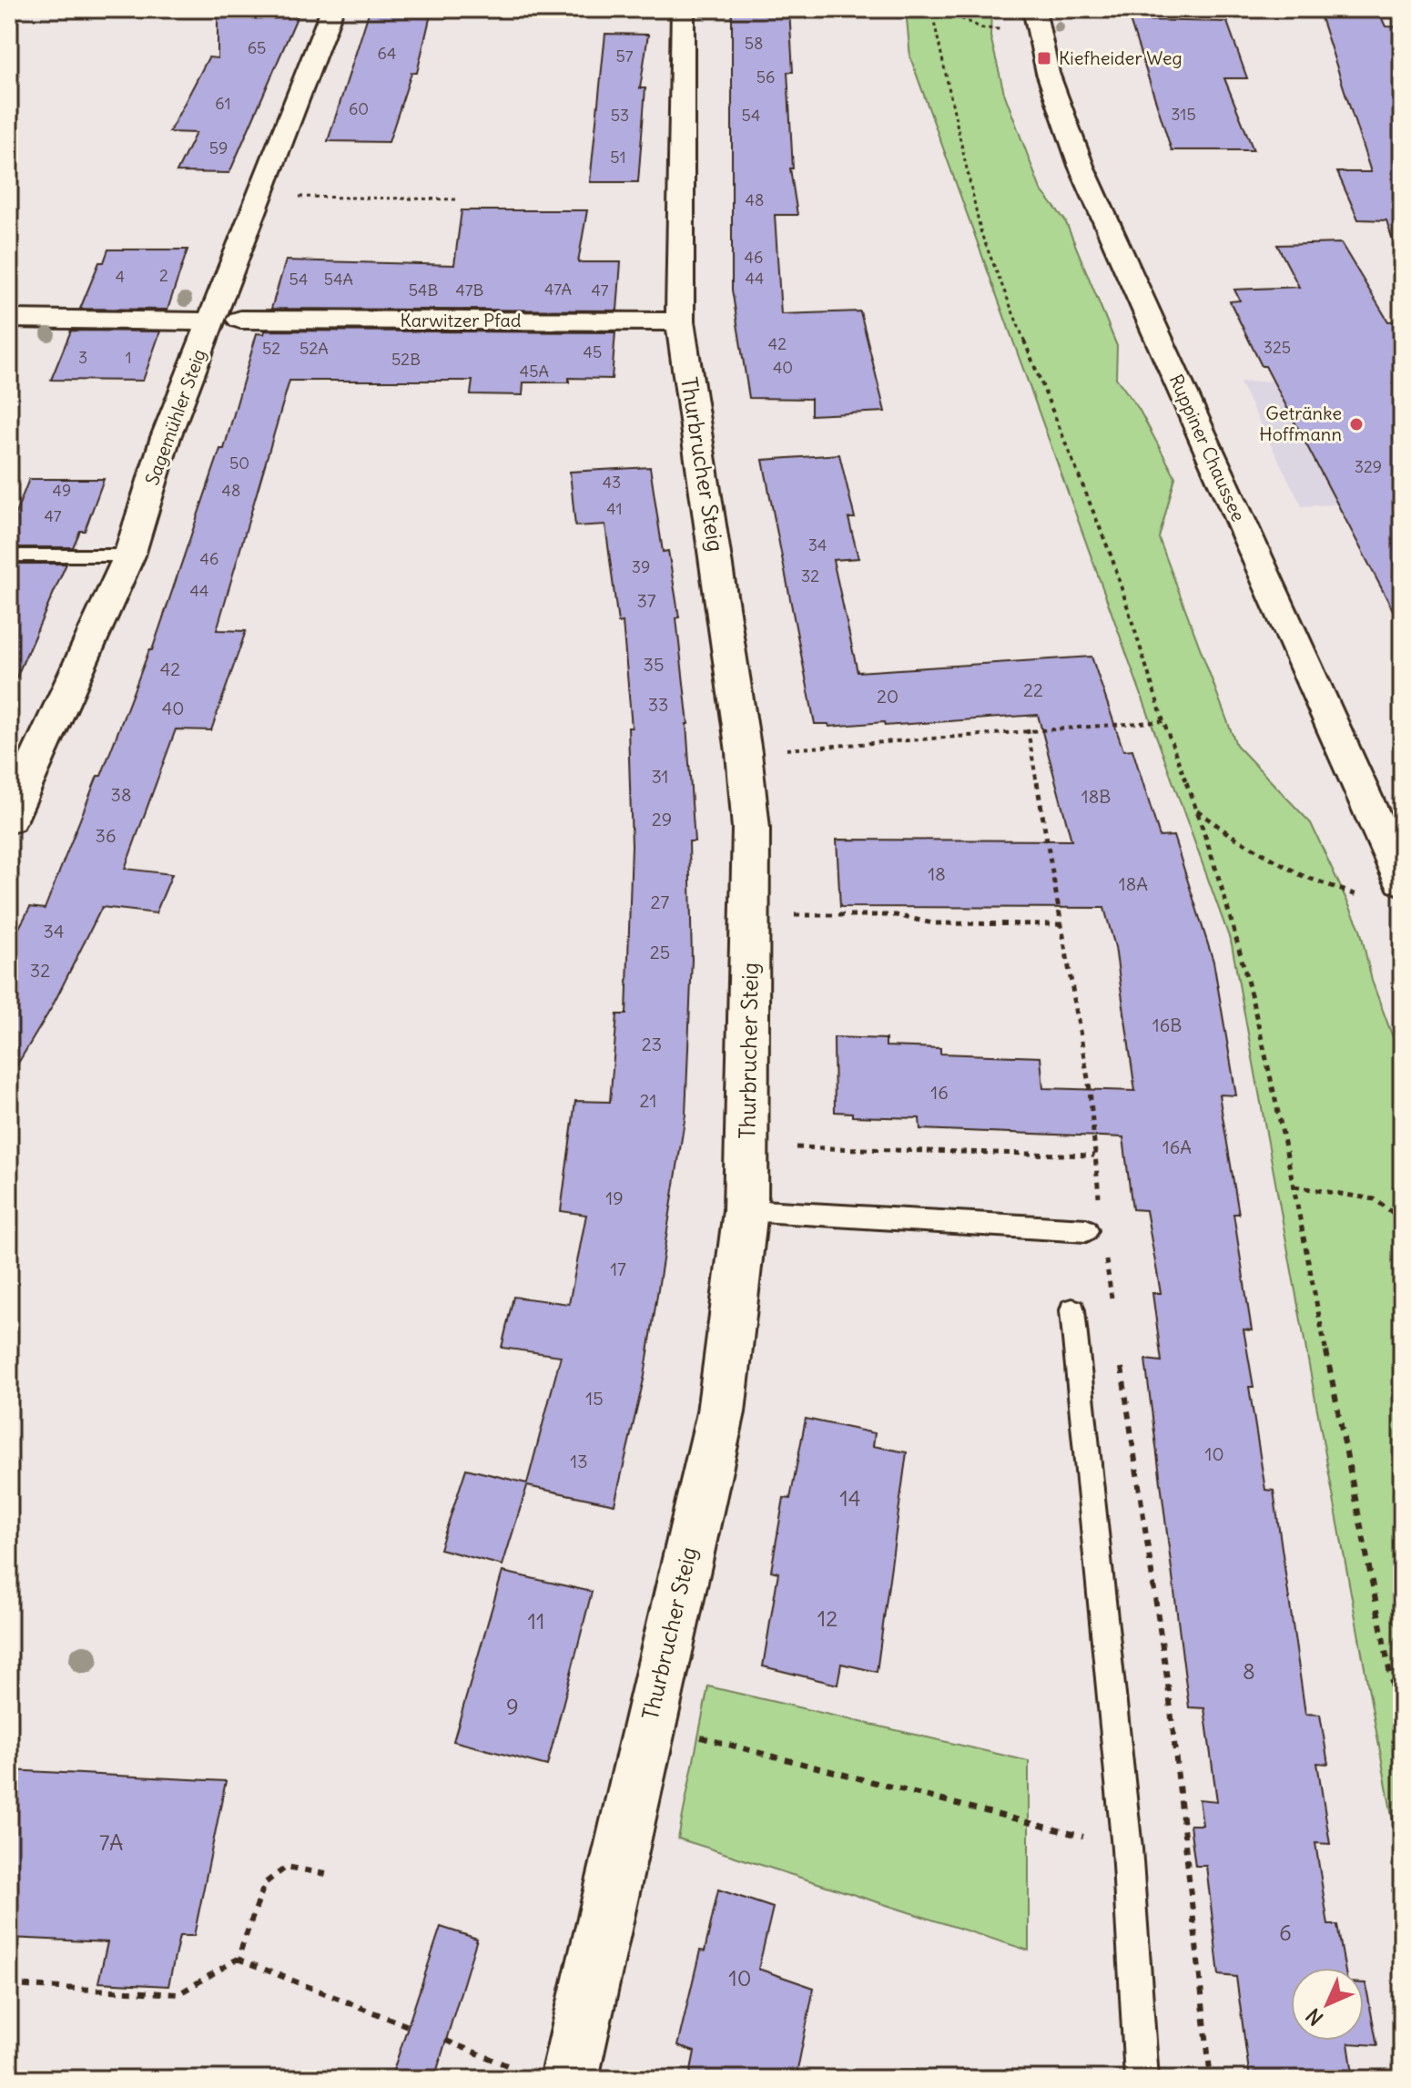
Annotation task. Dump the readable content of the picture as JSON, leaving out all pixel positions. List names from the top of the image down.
{
  "streets": {
    "street": [
      "Karwitzer Pfad",
      "Sagemühler Steig",
      "Ruppiner Chaussee",
      "Thurbrucher Steig"
    ]
  },
  "crossings": [
    ["Karwitzer Pfad", "Thurbrucher Steig"]
  ],
  "places": {
    "transit": ["Kiefheider Weg"],
    "other": ["Getränke Hoffmann"]
  },
  "house_numbers": [
    "58",
    "65",
    "64",
    "57",
    "56",
    "61",
    "60",
    "315",
    "53",
    "54",
    "59",
    "51",
    "48",
    "46",
    "2",
    "4",
    "44",
    "54",
    "54A",
    "47A",
    "54B",
    "47B",
    "47",
    "42",
    "325",
    "52",
    "52A",
    "45",
    "3",
    "1",
    "52B",
    "40",
    "45A",
    "50",
    "329",
    "43",
    "49",
    "48",
    "41",
    "47",
    "34",
    "46",
    "39",
    "32",
    "44",
    "37",
    "35",
    "42",
    "22",
    "20",
    "33",
    "40",
    "31",
    "38",
    "18B",
    "29",
    "36",
    "18",
    "18A",
    "27",
    "34",
    "25",
    "32",
    "16B",
    "23",
    "16",
    "21",
    "16A",
    "19",
    "17",
    "15",
    "10",
    "13",
    "14",
    "12",
    "11",
    "8",
    "9",
    "7A",
    "6",
    "10"
  ],
  "north": "bottom left"
}
